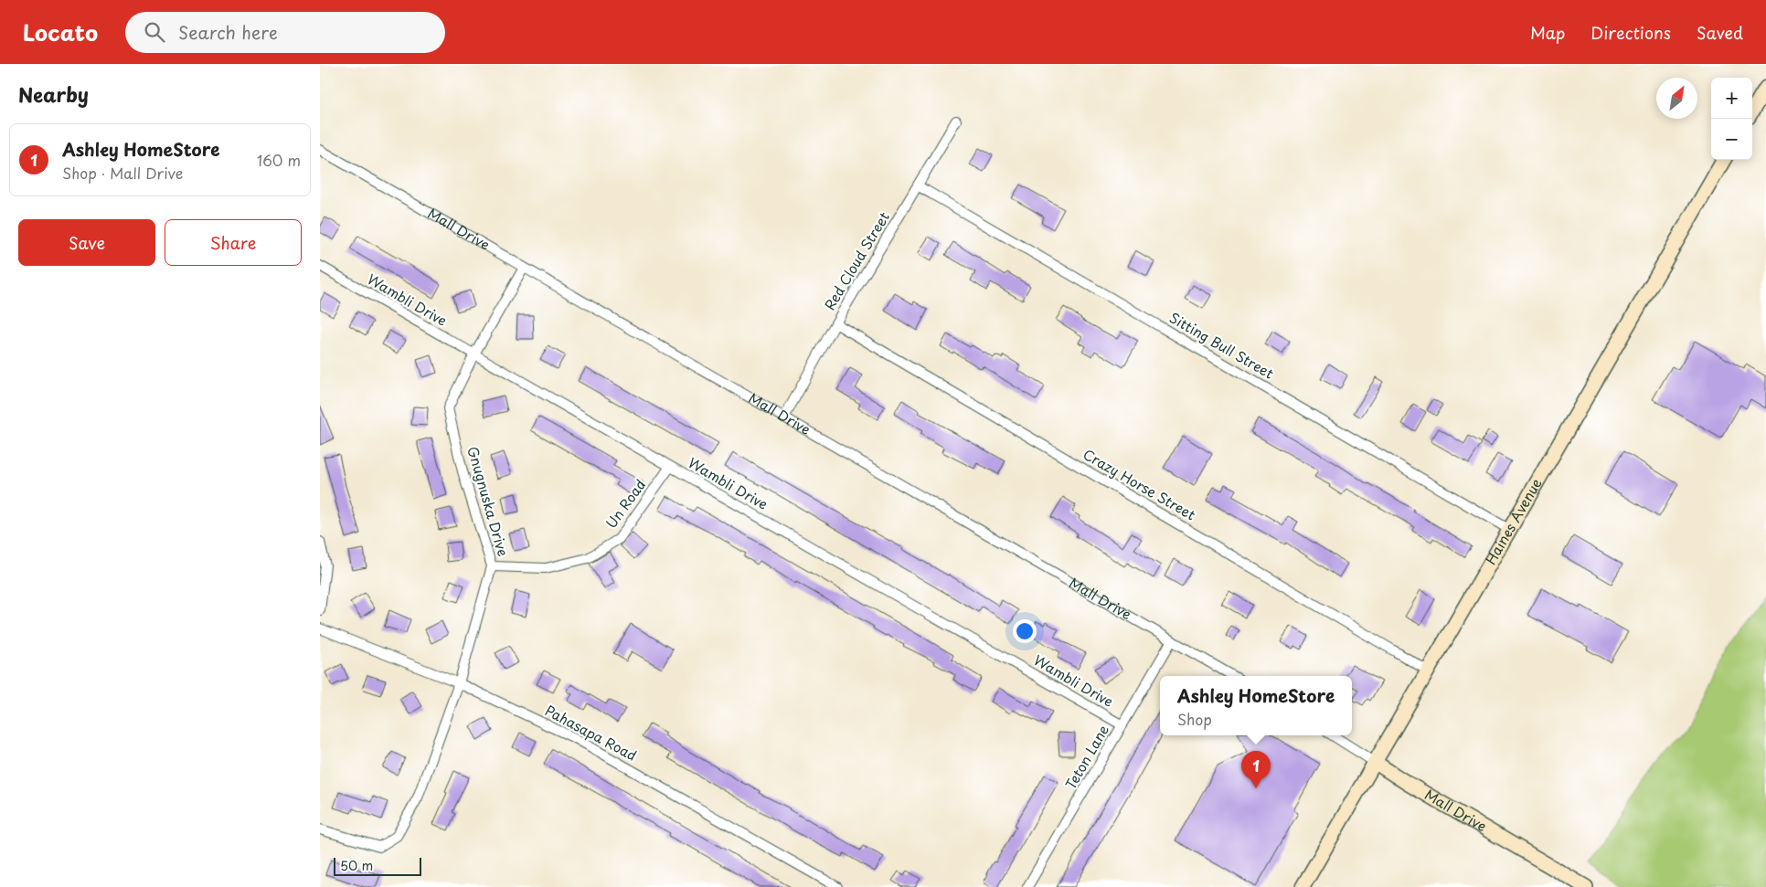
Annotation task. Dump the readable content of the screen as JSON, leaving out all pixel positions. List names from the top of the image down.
{
  "streets": {
    "main road": ["Mall Drive", "Haines Avenue"],
    "street": [
      "Red Cloud Street",
      "Wambli Drive",
      "Sitting Bull Street",
      "Crazy Horse Street",
      "Gnugnuska Drive",
      "Un Road",
      "Pahasapa Road",
      "Teton Lane"
    ]
  },
  "crossings": [
    ["Mall Drive", "Red Cloud Street"],
    ["Mall Drive", "Gnugnuska Drive"],
    ["Mall Drive", "Haines Avenue"],
    ["Mall Drive", "Teton Lane"],
    ["Red Cloud Street", "Sitting Bull Street"],
    ["Red Cloud Street", "Crazy Horse Street"],
    ["Wambli Drive", "Gnugnuska Drive"],
    ["Wambli Drive", "Un Road"],
    ["Wambli Drive", "Teton Lane"],
    ["Sitting Bull Street", "Haines Avenue"],
    ["Crazy Horse Street", "Haines Avenue"],
    ["Gnugnuska Drive", "Un Road"],
    ["Gnugnuska Drive", "Pahasapa Road"]
  ],
  "scale_bar": "50 m",
  "north": "top right",
  "page": {
    "header": "Locato",
    "search": "Search here",
    "nav": ["Map", "Directions", "Saved"],
    "heading": "Nearby",
    "map_buttons": ["+", "−"],
    "list": [
      {
        "mark": "1",
        "name": "Ashley HomeStore",
        "note": "Shop · Mall Drive",
        "value": "160 m"
      }
    ],
    "buttons": ["Save", "Share"],
    "popup": ["Ashley HomeStore", "Shop"],
    "pins": "1",
    "scale": "50 m"
  }
}
